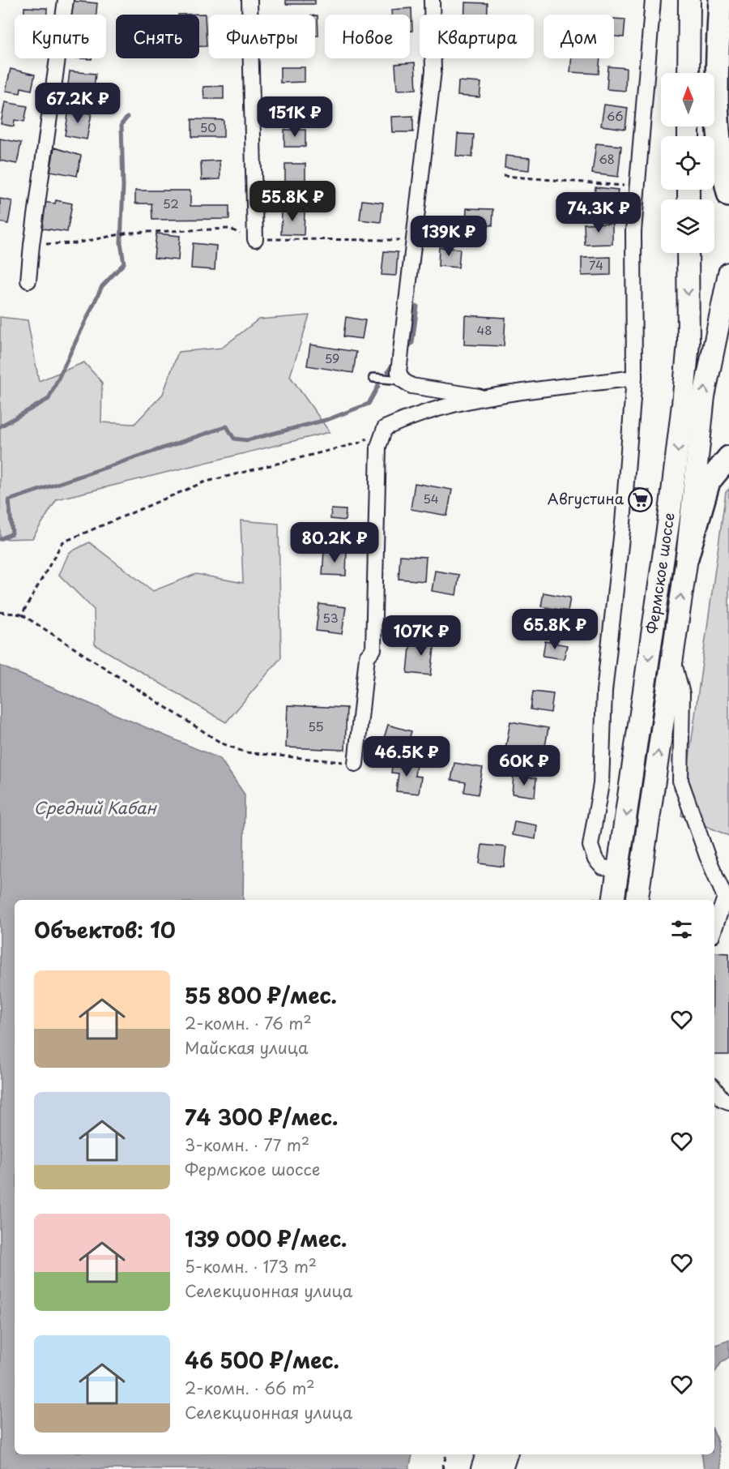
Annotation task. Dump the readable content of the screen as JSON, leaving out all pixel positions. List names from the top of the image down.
{
  "streets": {
    "main road": ["Фермское шоссе"]
  },
  "water": ["Средний Кабан"],
  "places": {
    "supermarket": ["Августина"]
  },
  "house_numbers": [
    "66",
    "50",
    "68",
    "52",
    "74",
    "48",
    "59",
    "54",
    "53",
    "55"
  ],
  "north": "top",
  "page": {
    "chip": [
      "Купить",
      "Снять",
      "Фильтры",
      "Новое",
      "Квартира",
      "Дом"
    ],
    "price": [
      "67.2K ₽",
      "151K ₽",
      "55.8K ₽",
      "74.3K ₽",
      "139K ₽",
      "80.2K ₽",
      "65.8K ₽",
      "107K ₽",
      "46.5K ₽",
      "60K ₽"
    ],
    "heading": "Объектов: 10",
    "list": [
      {
        "name": "55 800 ₽/мес.",
        "note": "2-комн. · 76 m² · Майская улица"
      },
      {
        "name": "74 300 ₽/мес.",
        "note": "3-комн. · 77 m² · Фермское шоссе"
      },
      {
        "name": "139 000 ₽/мес.",
        "note": "5-комн. · 173 m² · Селекционная улица"
      },
      {
        "name": "46 500 ₽/мес.",
        "note": "2-комн. · 66 m² · Селекционная улица"
      }
    ]
  }
}
